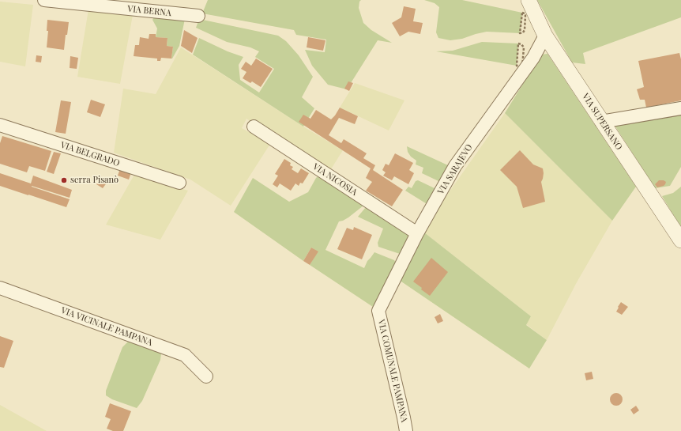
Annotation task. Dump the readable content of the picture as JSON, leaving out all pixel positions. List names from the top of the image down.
{
  "streets": {
    "street": [
      "VIA BERNA",
      "VIA SUPERSANO",
      "VIA BELGRADO",
      "VIA SARAJEVO",
      "VIA NICOSIA",
      "VIA VICINALE PAMPANA",
      "VIA COMUNALE PAMPANA"
    ]
  },
  "crossings": [
    ["VIA SUPERSANO", "VIA SARAJEVO"],
    ["VIA SARAJEVO", "VIA NICOSIA"],
    ["VIA SARAJEVO", "VIA COMUNALE PAMPANA"]
  ],
  "places": ["serra Pisanò"]
}
